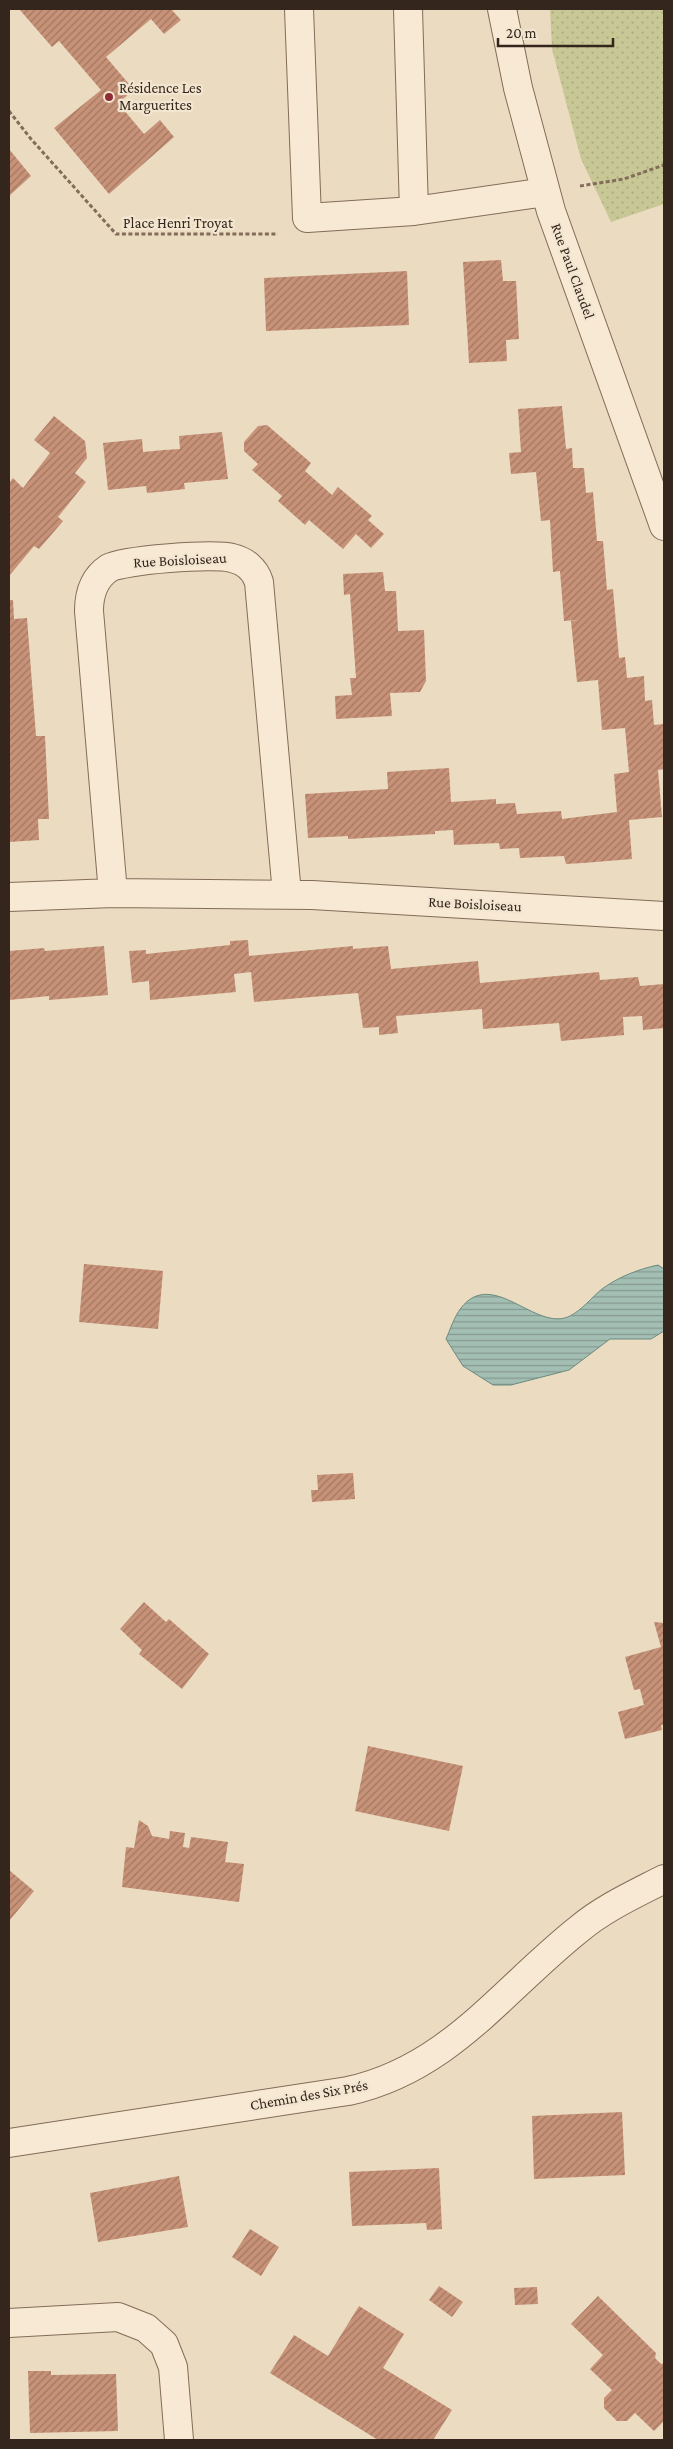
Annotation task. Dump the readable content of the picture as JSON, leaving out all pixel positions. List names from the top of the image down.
{
  "streets": {
    "street": ["Rue Paul Claudel", "Rue Boisloiseau", "Chemin des Six Prés"],
    "path": ["Place Henri Troyat"]
  },
  "places": ["Résidence Les Marguerites"],
  "scale_bar": "20 m"
}
